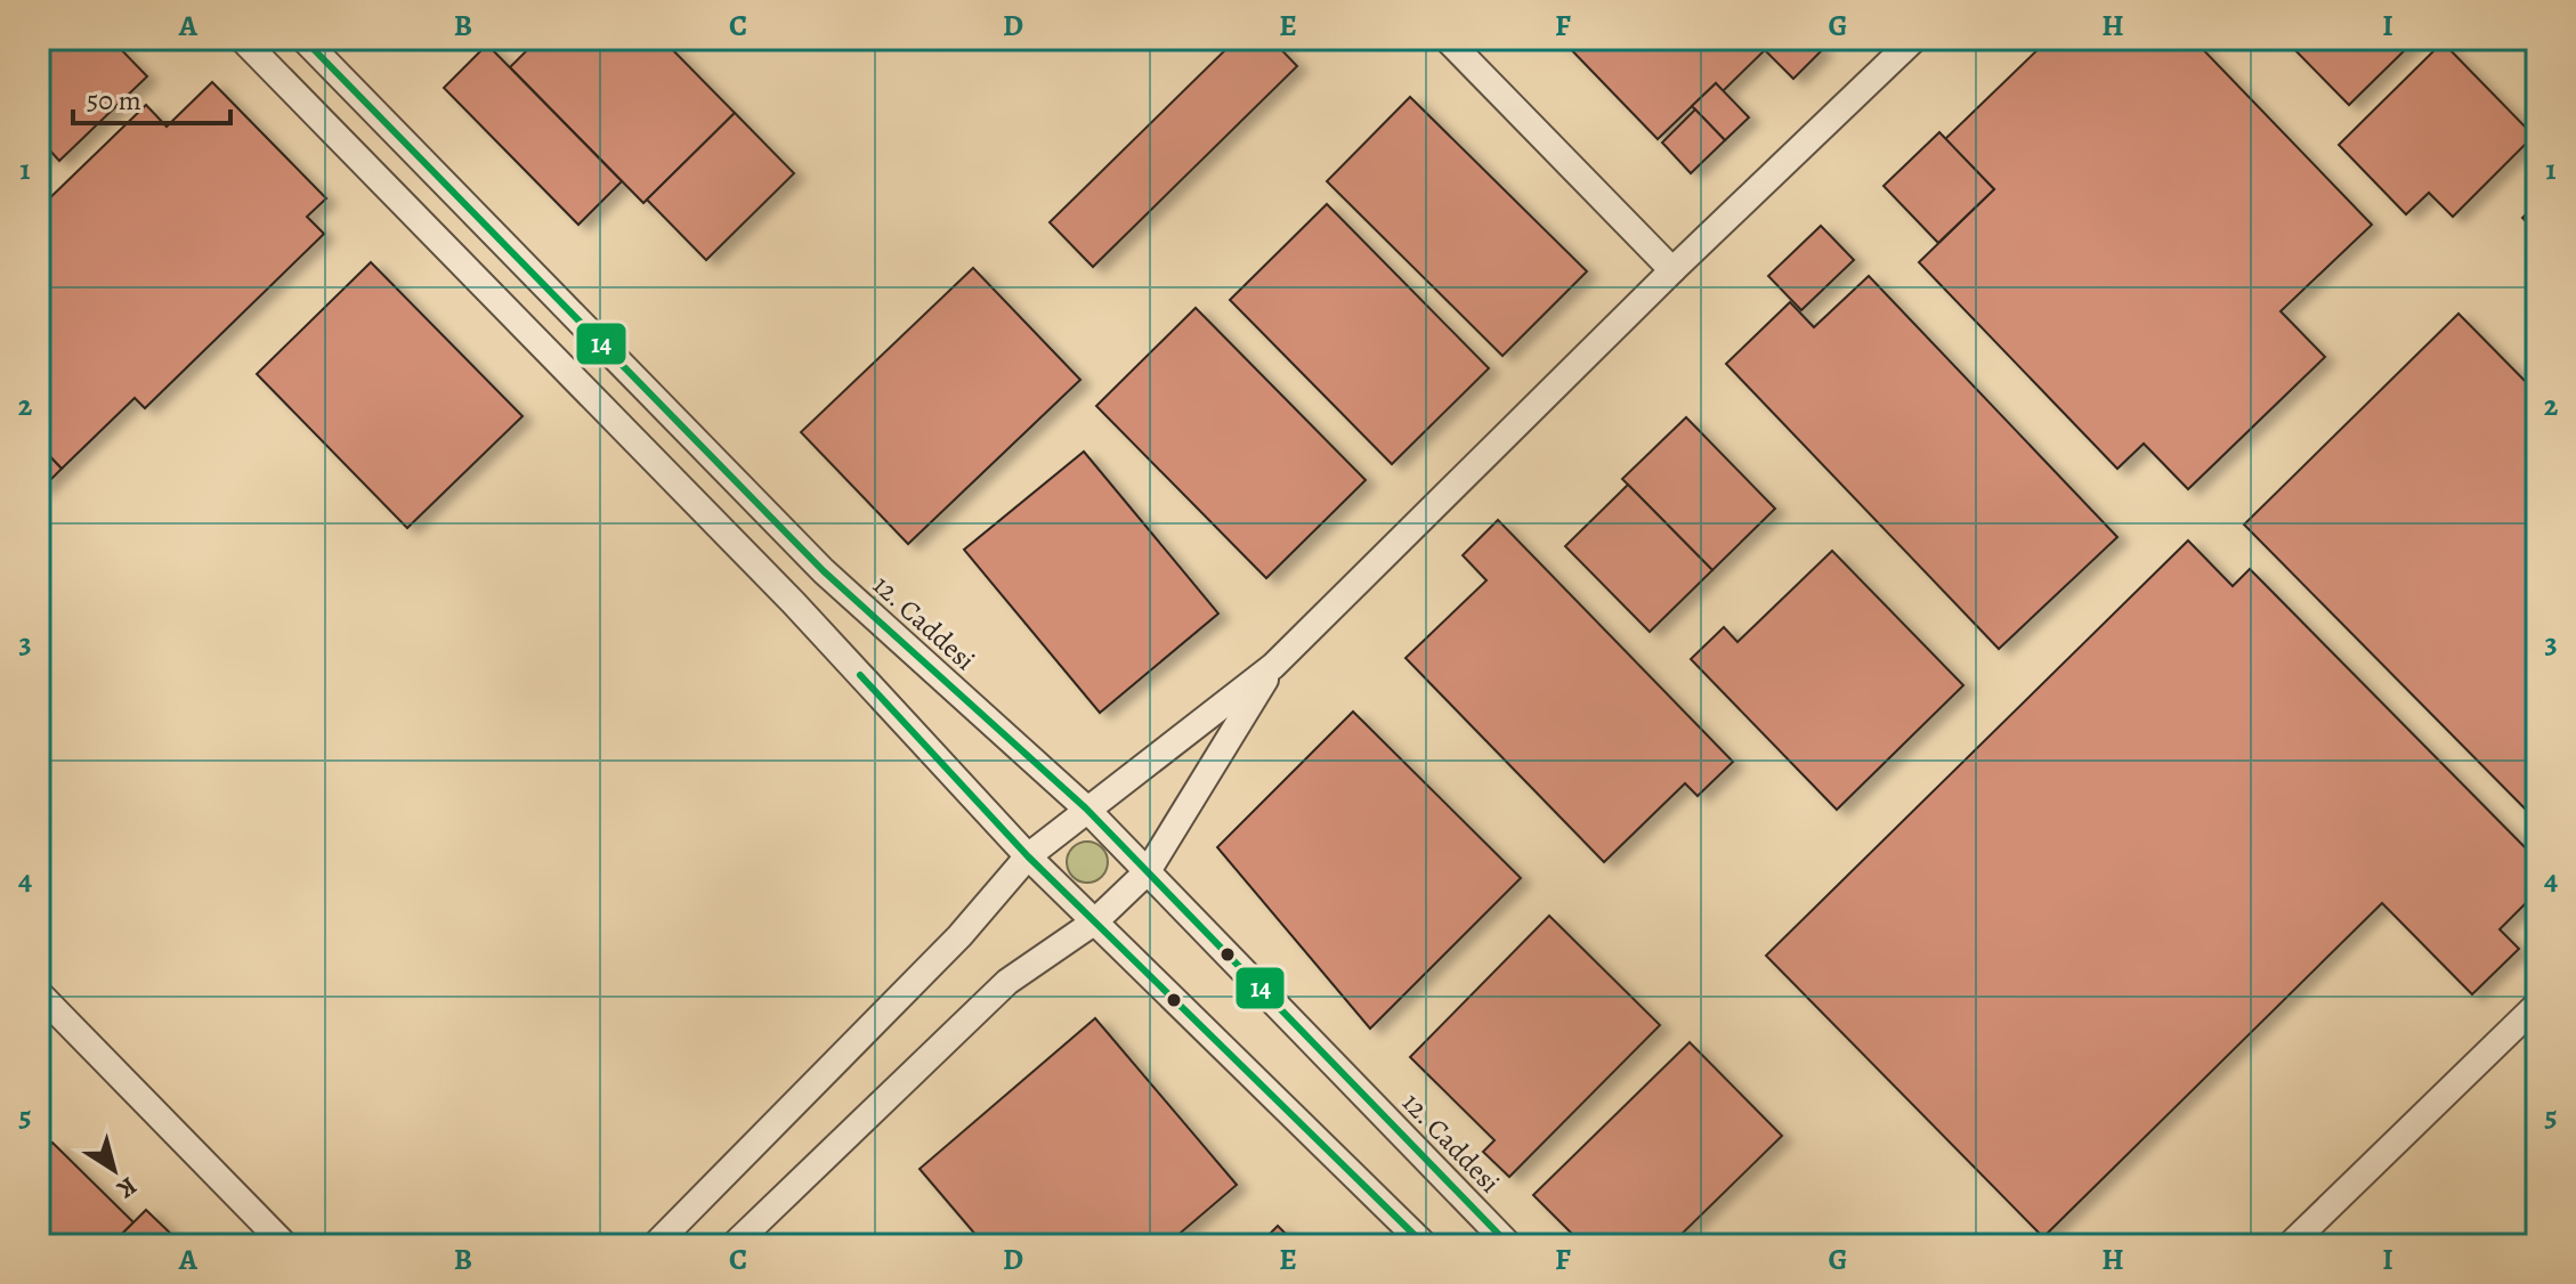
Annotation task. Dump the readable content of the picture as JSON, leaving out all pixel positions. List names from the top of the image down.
{
  "streets": {
    "street": ["12. Caddesi"]
  },
  "lines": ["transit line 14"],
  "scale_bar": "50 m",
  "north": "bottom right",
  "grid": {
    "columns": [
      "A",
      "B",
      "C",
      "D",
      "E",
      "F",
      "G",
      "H",
      "I"
    ],
    "rows": [
      "1",
      "2",
      "3",
      "4",
      "5"
    ]
  }
}
